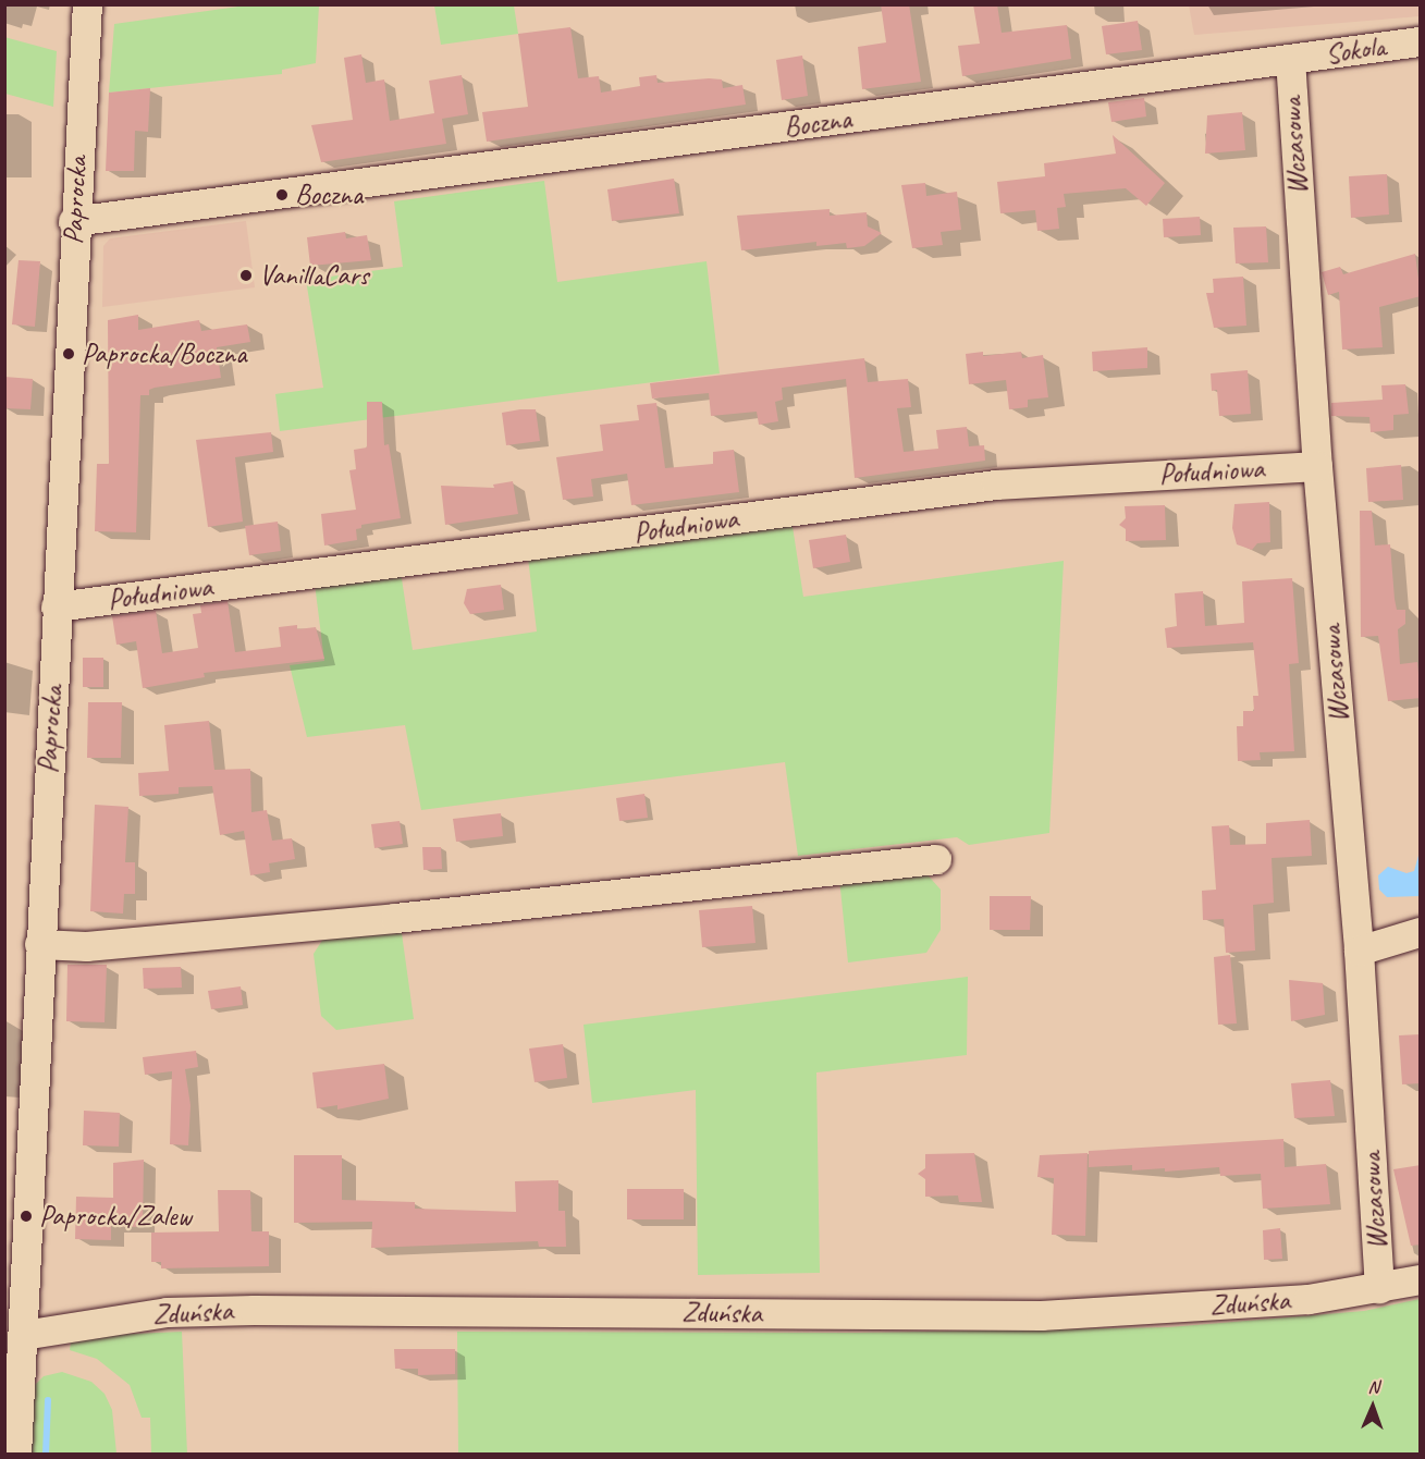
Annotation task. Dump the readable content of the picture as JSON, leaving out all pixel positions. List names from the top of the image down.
{
  "streets": {
    "street": [
      "Sokola",
      "Boczna",
      "Wczasowa",
      "Paprocka",
      "Południowa",
      "Zduńska"
    ]
  },
  "crossings": [
    ["Sokola", "Boczna"],
    ["Sokola", "Wczasowa"],
    ["Boczna", "Wczasowa"],
    ["Boczna", "Paprocka"],
    ["Wczasowa", "Południowa"],
    ["Wczasowa", "Zduńska"],
    ["Paprocka", "Południowa"],
    ["Paprocka", "Zduńska"]
  ],
  "places": [
    "Boczna",
    "VanillaCars",
    "Paprocka/Boczna",
    "Paprocka/Zalew"
  ],
  "north": "top"
}
